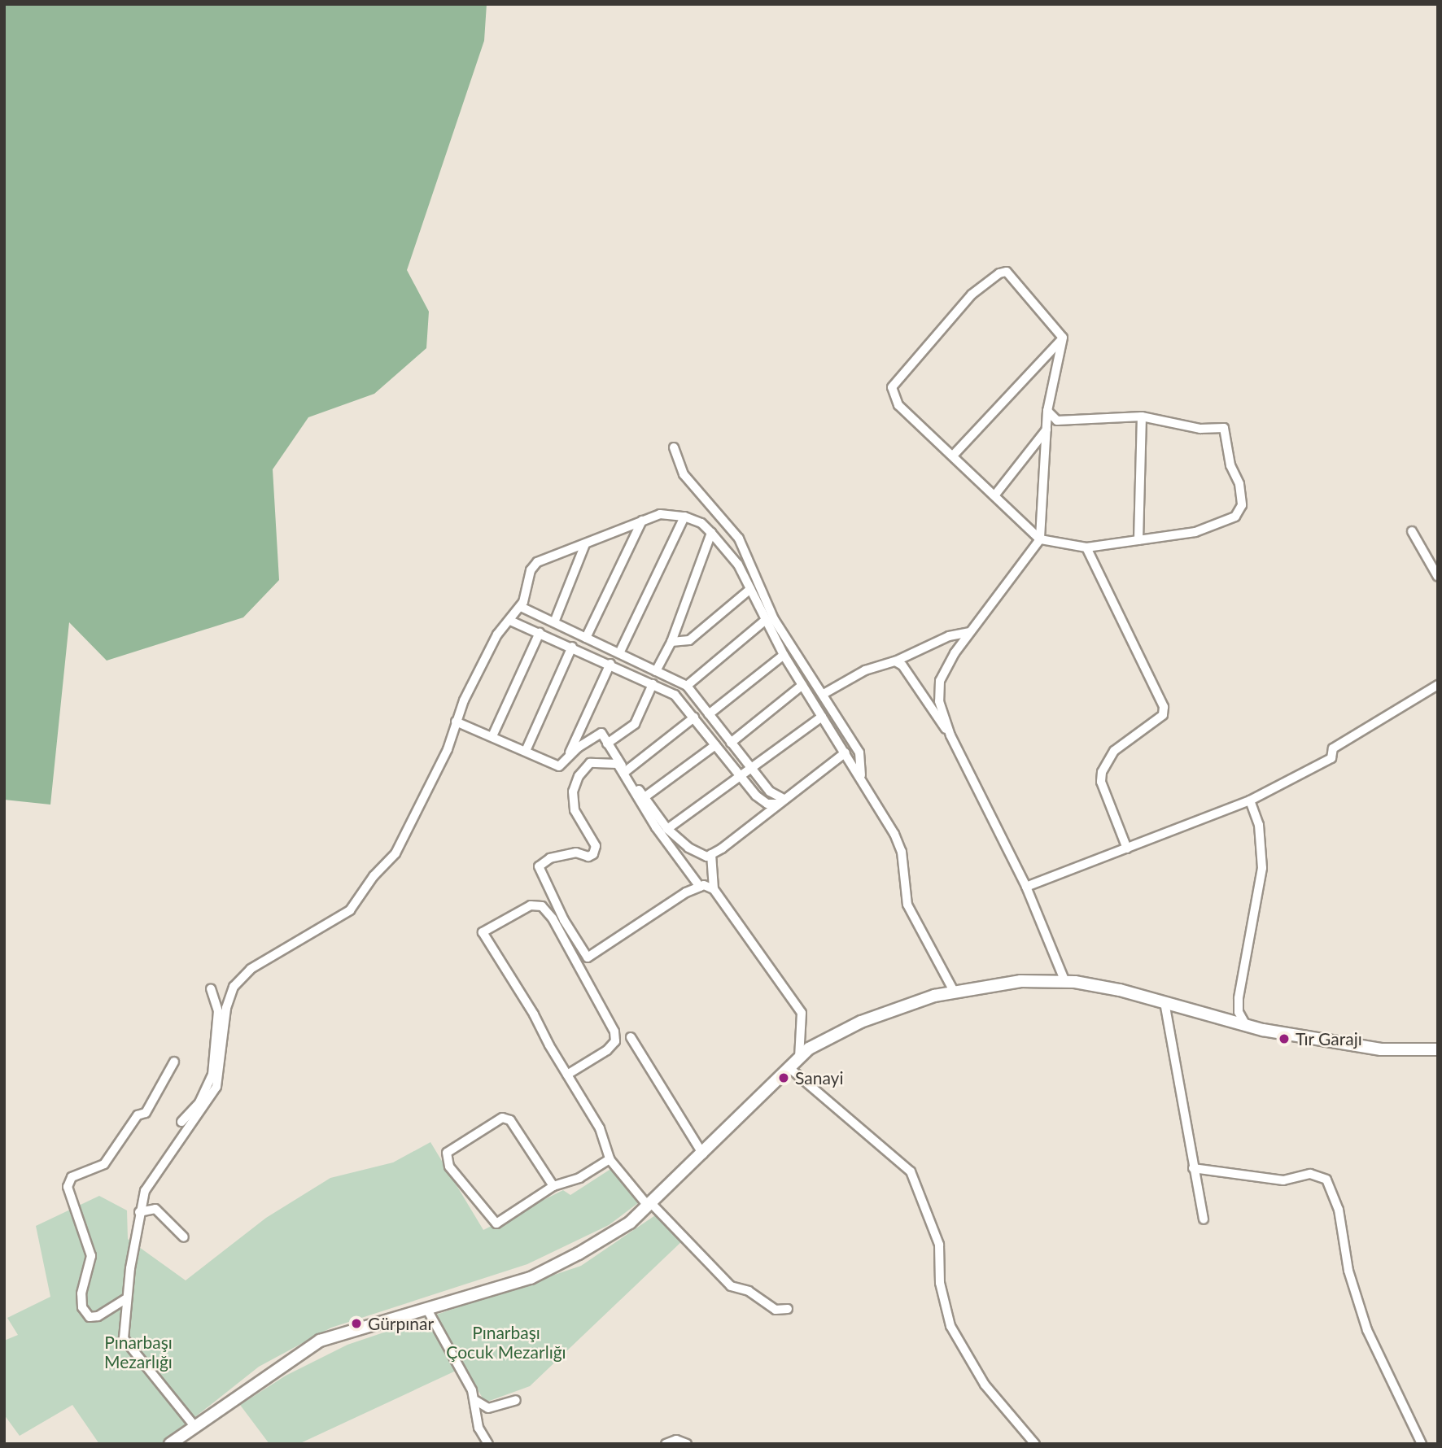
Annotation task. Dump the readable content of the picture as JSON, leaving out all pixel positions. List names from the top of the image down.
{
  "parks": ["Pınarbaşı Çocuk Mezarlığı", "Pınarbaşı Mezarlığı"],
  "places": ["Tır Garajı", "Sanayi", "Gürpınar"]
}
